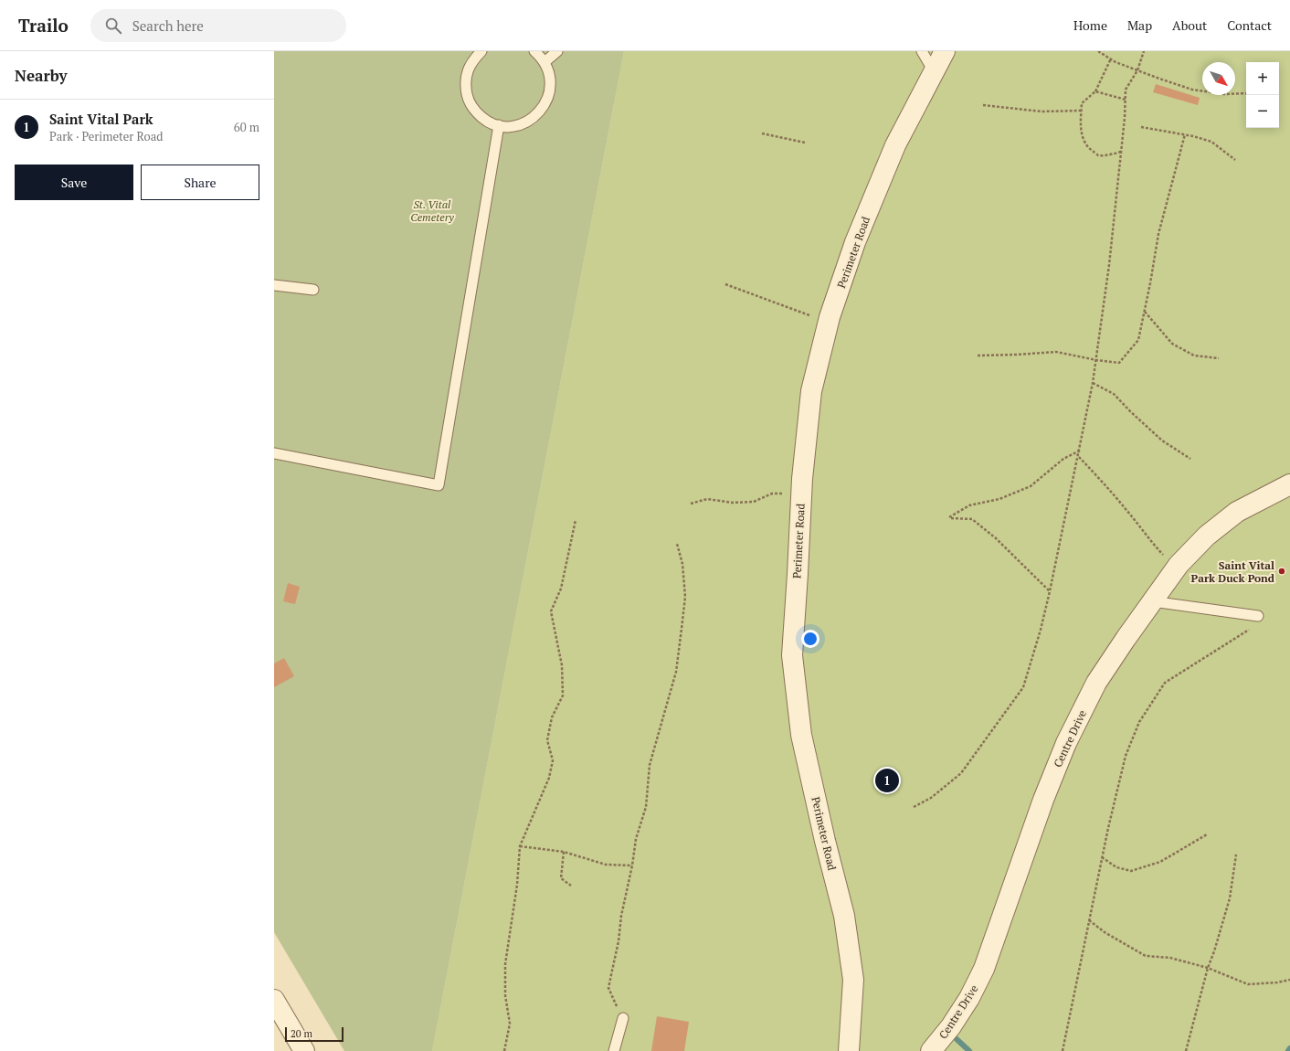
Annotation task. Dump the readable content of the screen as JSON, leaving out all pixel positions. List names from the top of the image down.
{
  "streets": {
    "street": ["Perimeter Road", "Centre Drive"]
  },
  "parks": ["St. Vital Cemetery"],
  "places": ["Saint Vital Park Duck Pond"],
  "scale_bar": "20 m",
  "north": "bottom right",
  "page": {
    "header": "Trailo",
    "search": "Search here",
    "nav": [
      "Home",
      "Map",
      "About",
      "Contact"
    ],
    "heading": "Nearby",
    "map_buttons": ["+", "−"],
    "list": [
      {
        "mark": "1",
        "name": "Saint Vital Park",
        "note": "Park · Perimeter Road",
        "value": "60 m"
      }
    ],
    "buttons": ["Save", "Share"],
    "pins": "1",
    "scale": "20 m"
  }
}
